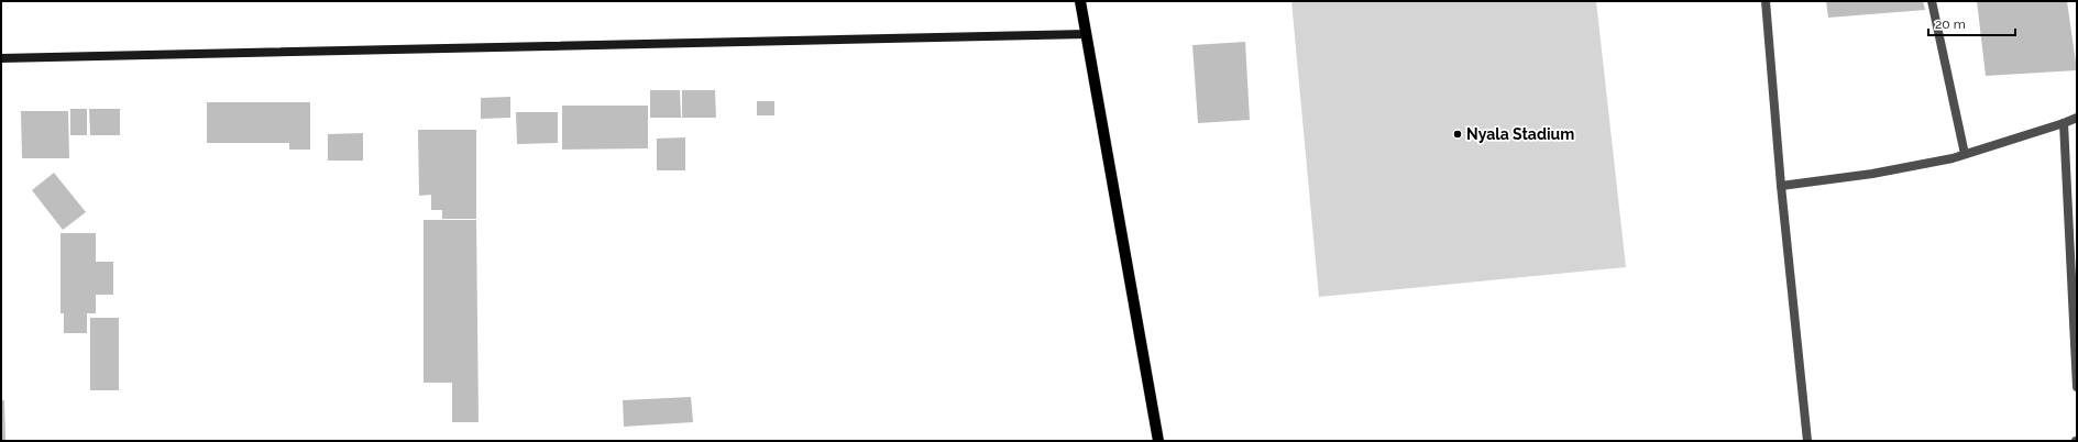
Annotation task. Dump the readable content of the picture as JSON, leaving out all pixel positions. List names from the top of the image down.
{
  "places": ["Nyala Stadium"],
  "scale_bar": "20 m"
}
